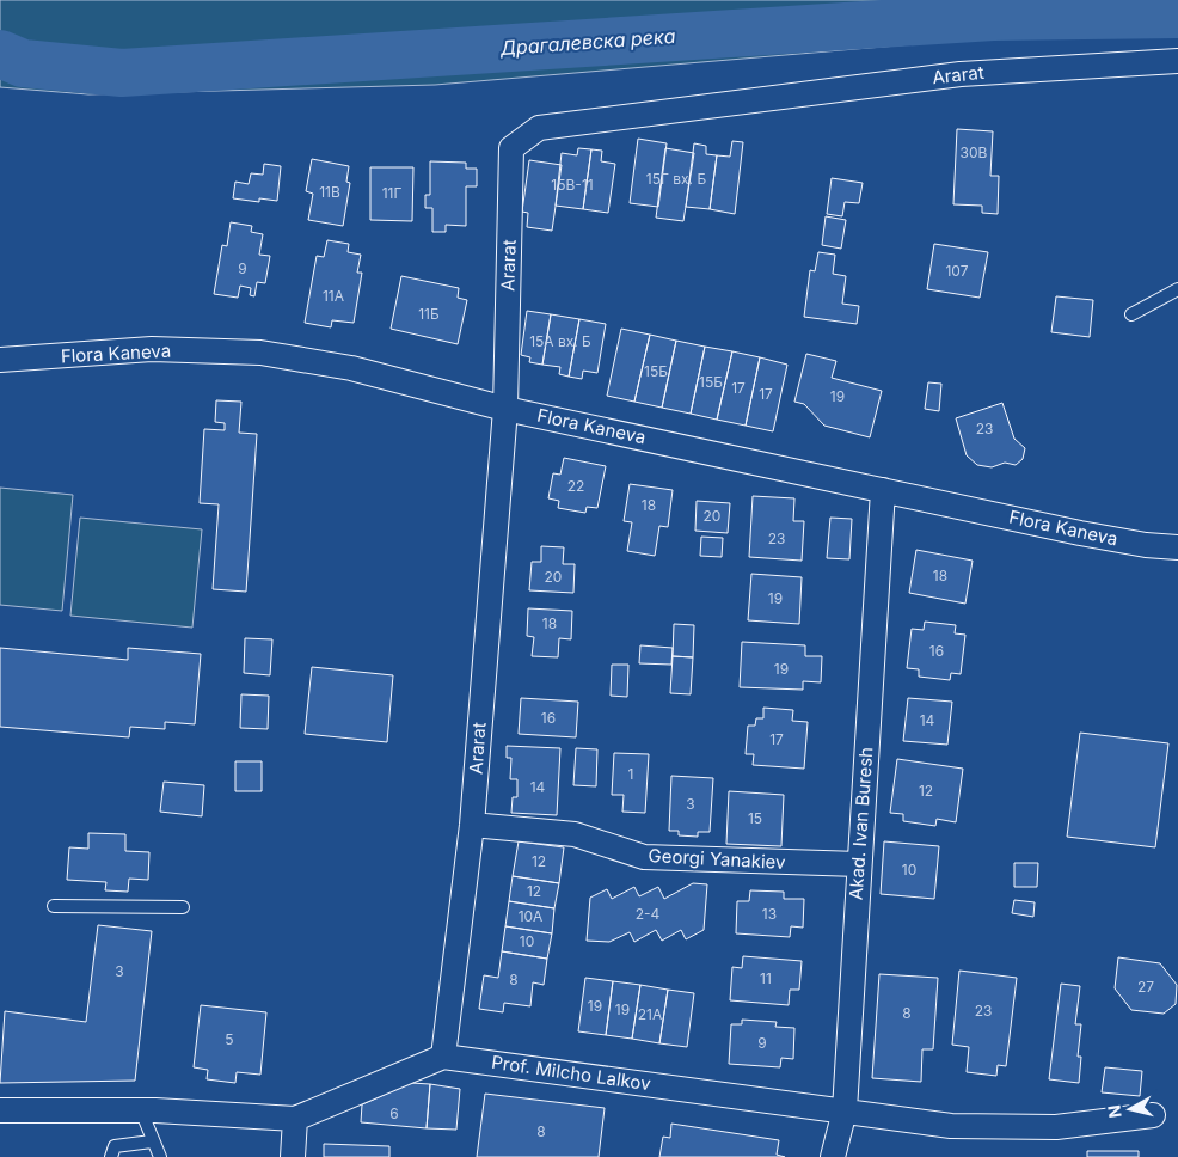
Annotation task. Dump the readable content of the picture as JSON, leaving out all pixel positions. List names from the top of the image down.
{
  "streets": {
    "street": [
      "Ararat",
      "Flora Kaneva",
      "Akad. Ivan Buresh",
      "Georgi Yanakiev",
      "Prof. Milcho Lalkov"
    ]
  },
  "crossings": [
    ["Ararat", "Flora Kaneva"],
    ["Ararat", "Georgi Yanakiev"],
    ["Ararat", "Prof. Milcho Lalkov"],
    ["Flora Kaneva", "Akad. Ivan Buresh"],
    ["Akad. Ivan Buresh", "Georgi Yanakiev"],
    ["Akad. Ivan Buresh", "Prof. Milcho Lalkov"]
  ],
  "water": ["Драгалевска река"],
  "house_numbers": [
    "30В",
    "15Г вх. Б",
    "15В-11",
    "11В",
    "11Г",
    "9",
    "107",
    "11А",
    "11Б",
    "15А вх. Б",
    "15Б",
    "15Б",
    "17",
    "17",
    "19",
    "23",
    "22",
    "18",
    "20",
    "23",
    "18",
    "20",
    "19",
    "18",
    "16",
    "19",
    "16",
    "14",
    "17",
    "1",
    "14",
    "12",
    "3",
    "15",
    "12",
    "10",
    "12",
    "2-4",
    "13",
    "10А",
    "10",
    "3",
    "11",
    "8",
    "27",
    "19",
    "19",
    "23",
    "8",
    "21А",
    "5",
    "9",
    "6",
    "8"
  ],
  "north": "left"
}
